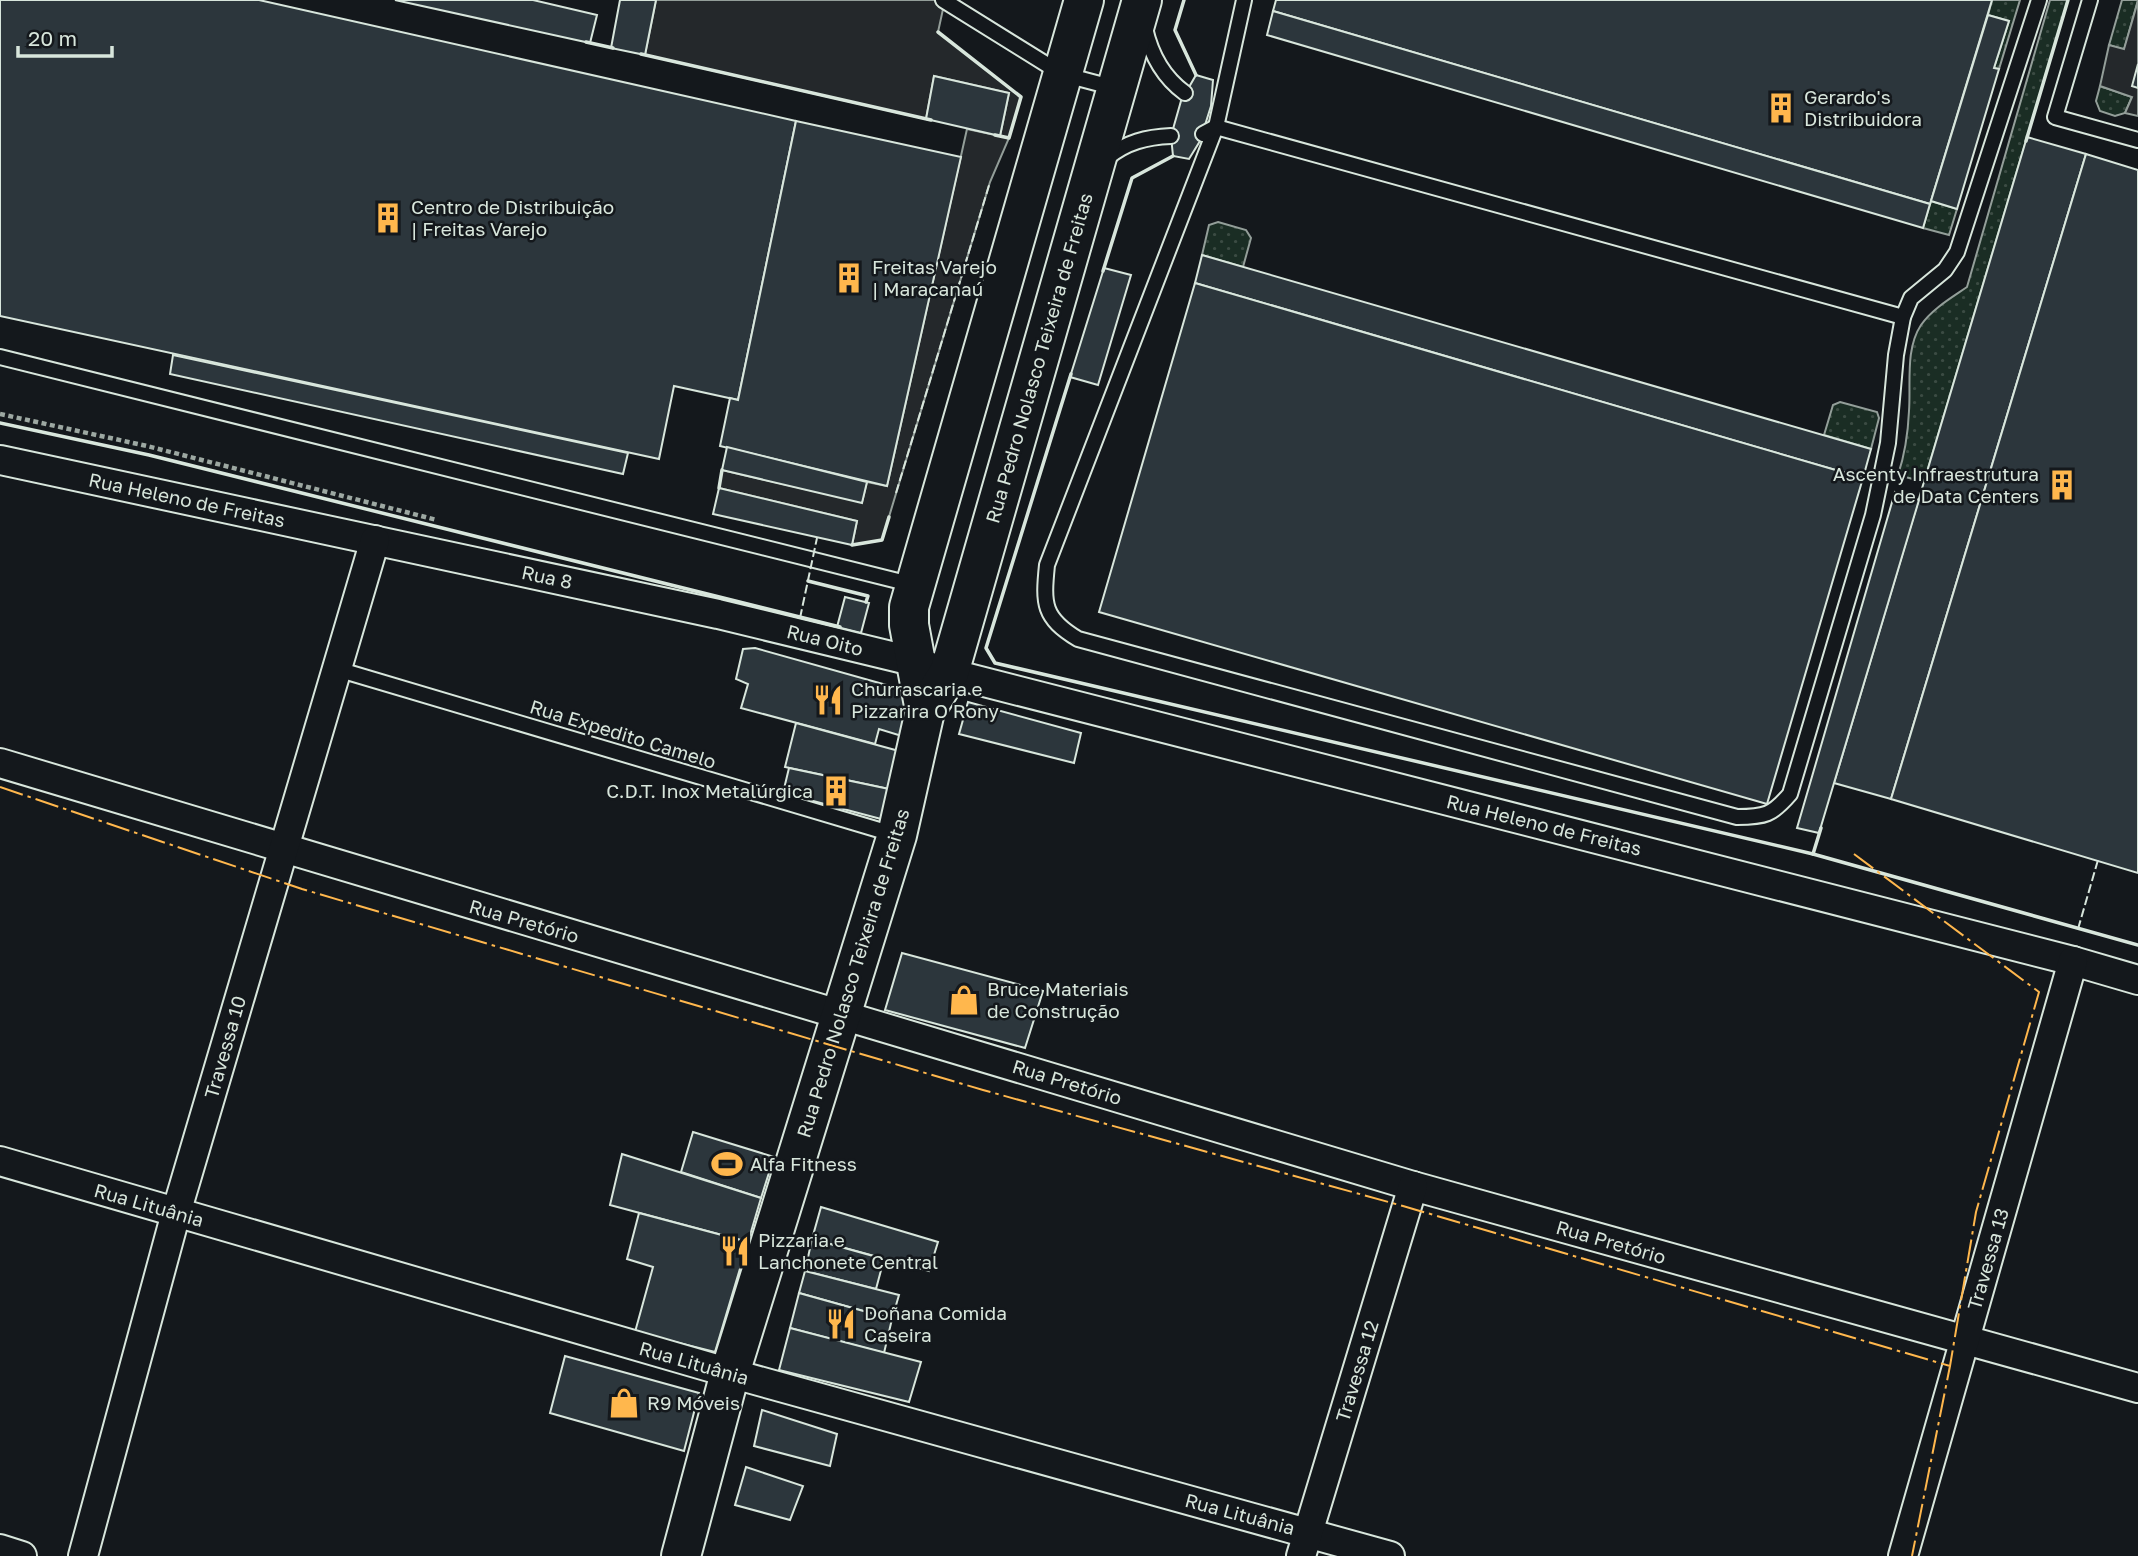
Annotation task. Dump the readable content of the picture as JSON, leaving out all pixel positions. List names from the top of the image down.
{
  "streets": {
    "main road": ["Rua Pedro Nolasco Teixeira de Freitas"],
    "street": [
      "Rua Heleno de Freitas",
      "Rua 8",
      "Rua Oito",
      "Rua Pretório",
      "Travessa 10",
      "Rua Lituânia",
      "Travessa 13",
      "Travessa 12"
    ],
    "lane": ["Rua Expedito Camelo"]
  },
  "crossings": [
    ["Rua Pedro Nolasco Teixeira de Freitas", "Rua Heleno de Freitas"],
    ["Rua Pedro Nolasco Teixeira de Freitas", "Rua Oito"],
    ["Rua Pedro Nolasco Teixeira de Freitas", "Rua Expedito Camelo"],
    ["Rua Pedro Nolasco Teixeira de Freitas", "Rua Pretório"],
    ["Rua Pedro Nolasco Teixeira de Freitas", "Rua Lituânia"],
    ["Rua Heleno de Freitas", "Rua 8"],
    ["Rua Heleno de Freitas", "Rua Oito"],
    ["Rua Heleno de Freitas", "Travessa 10"],
    ["Rua Heleno de Freitas", "Travessa 13"],
    ["Rua 8", "Rua Oito"],
    ["Rua 8", "Travessa 10"],
    ["Rua Expedito Camelo", "Travessa 10"],
    ["Rua Pretório", "Travessa 10"],
    ["Rua Pretório", "Travessa 13"],
    ["Rua Pretório", "Travessa 12"],
    ["Travessa 10", "Rua Lituânia"],
    ["Rua Lituânia", "Travessa 12"]
  ],
  "places": {
    "building": [
      "Gerardo's Distribuidora",
      "Centro de Distribuição | Freitas Varejo",
      "Freitas Varejo | Maracanaú",
      "Ascenty Infraestrutura de Data Centers",
      "C.D.T. Inox Metalúrgica"
    ],
    "restaurant": ["Churrascaria e Pizzarira O Rony", "Pizzaria e Lanchonete Central", "Doñana Comida Caseira"],
    "shop": ["Bruce Materiais de Construção", "R9 Móveis"],
    "sports": ["Alfa Fitness"]
  },
  "scale_bar": "20 m"
}
